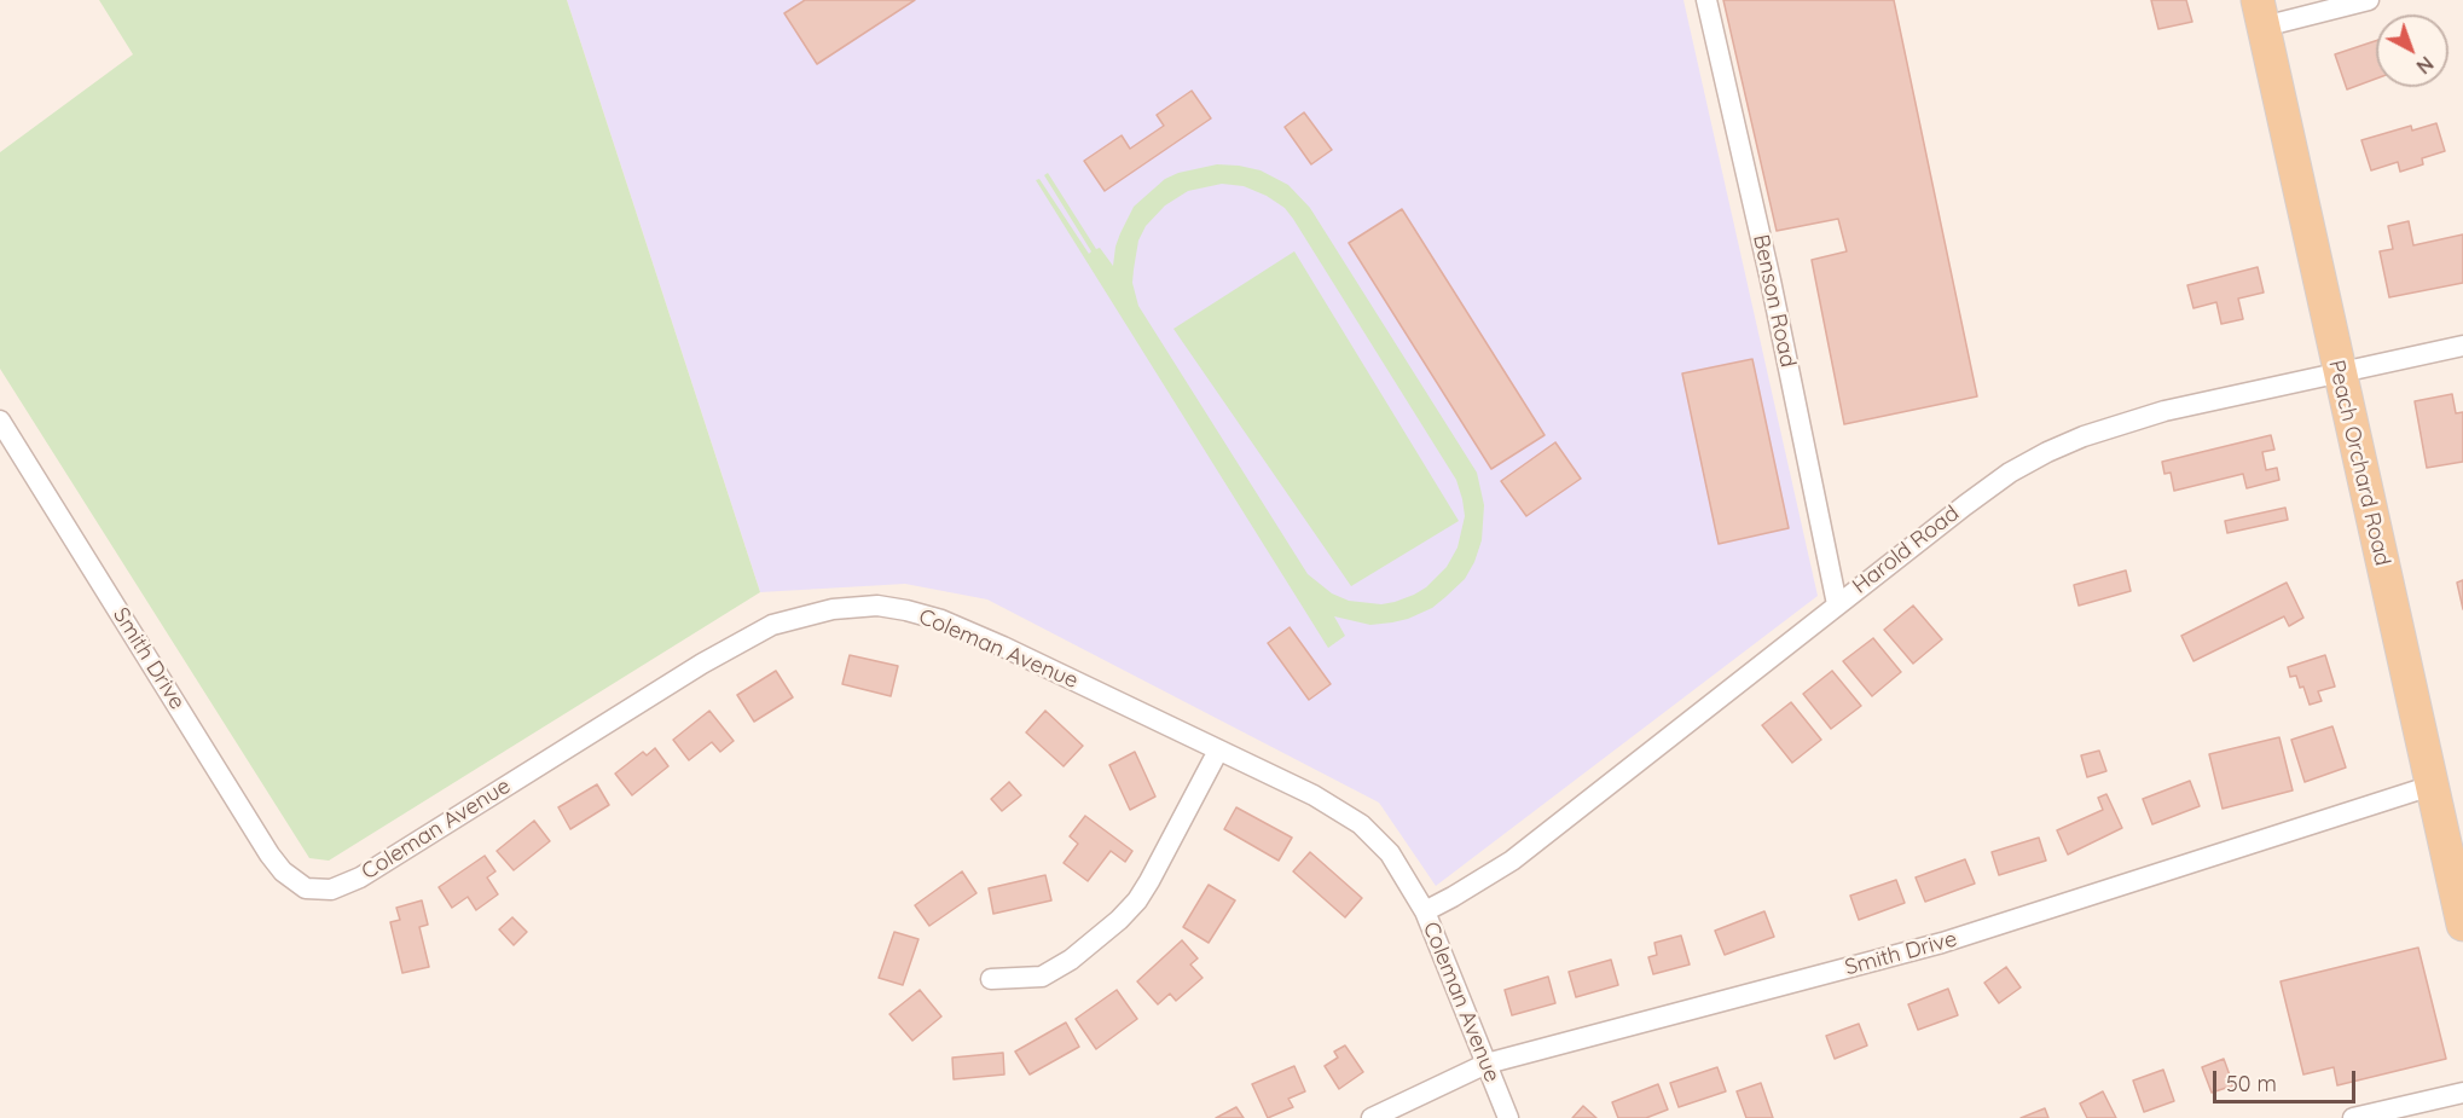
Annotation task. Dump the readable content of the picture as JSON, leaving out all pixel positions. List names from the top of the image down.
{
  "streets": {
    "main road": ["Peach Orchard Road"],
    "street": [
      "Benson Road",
      "Harold Road",
      "Coleman Avenue",
      "Smith Drive"
    ]
  },
  "crossings": [
    ["Benson Road", "Harold Road"],
    ["Peach Orchard Road", "Harold Road"],
    ["Peach Orchard Road", "Smith Drive"],
    ["Harold Road", "Coleman Avenue"],
    ["Coleman Avenue", "Smith Drive"]
  ],
  "scale_bar": "50 m",
  "north": "bottom right"
}
